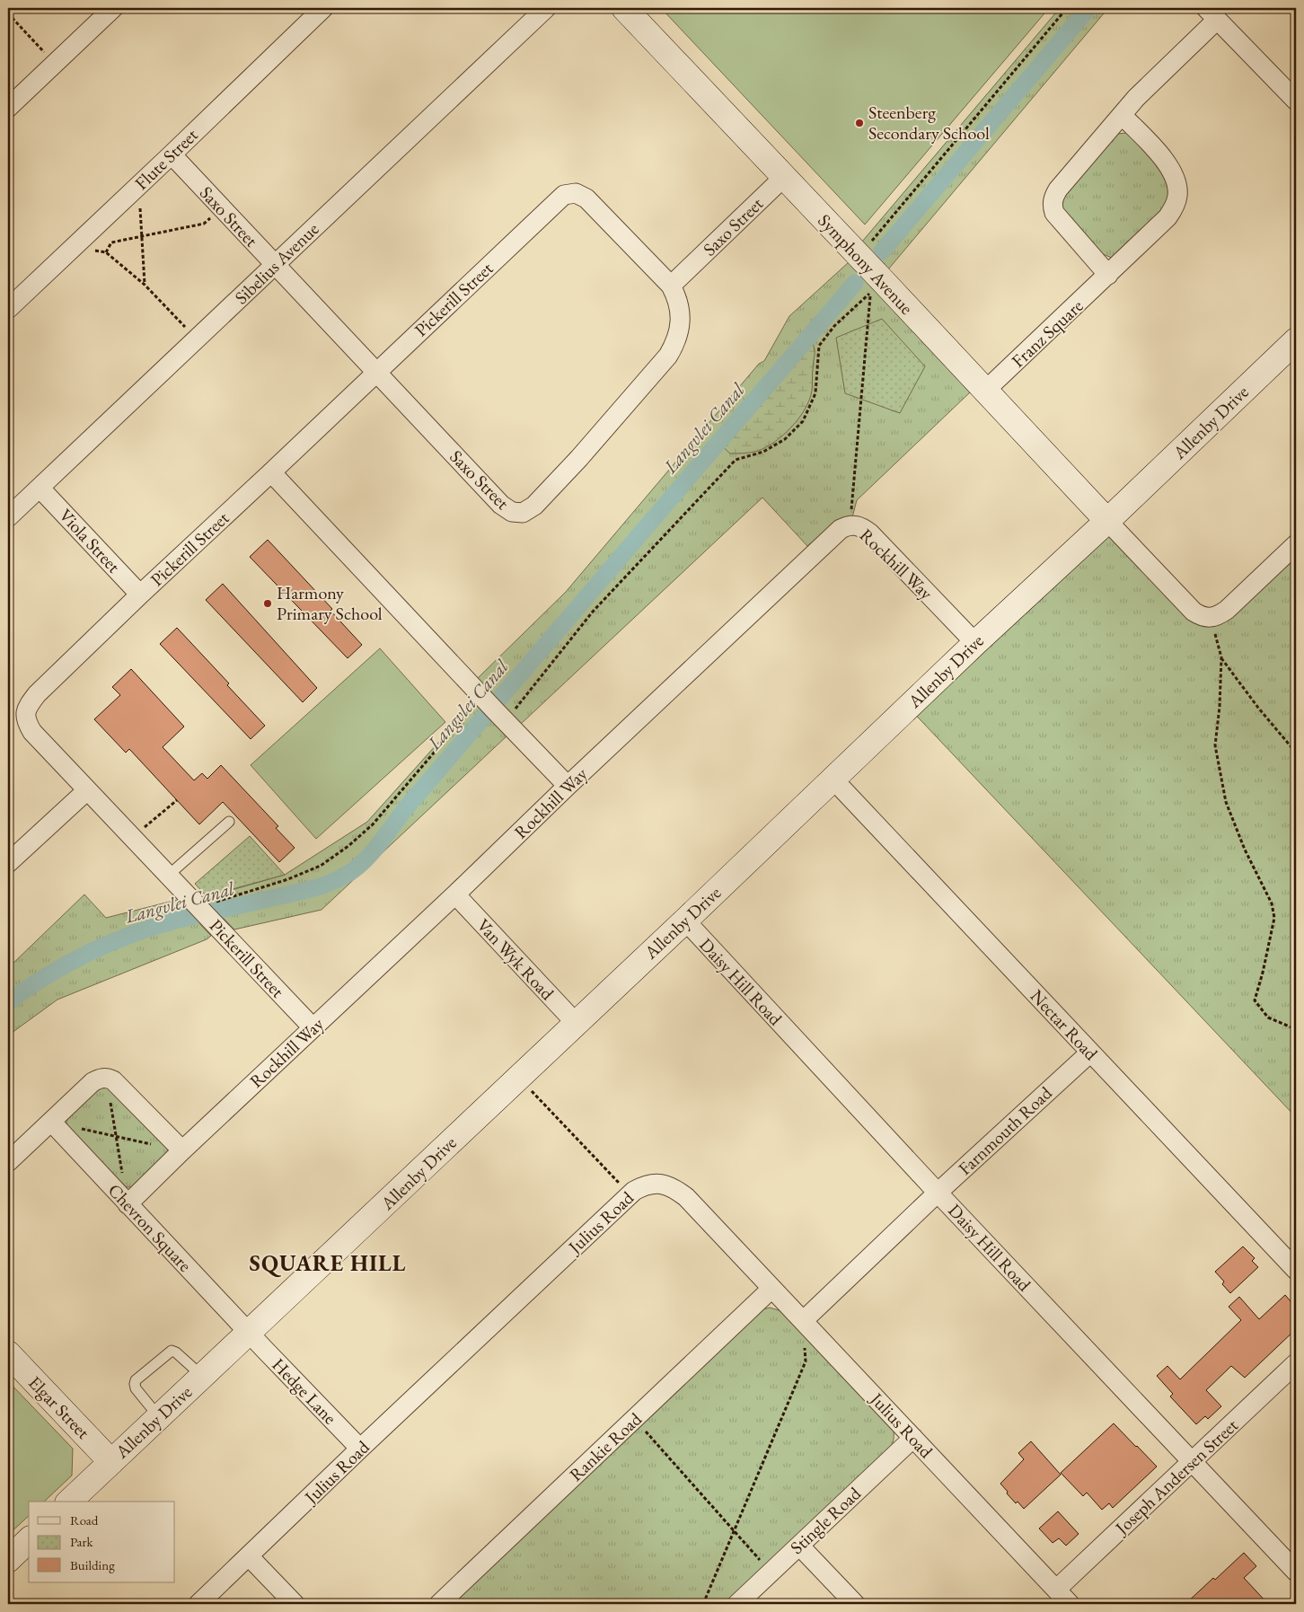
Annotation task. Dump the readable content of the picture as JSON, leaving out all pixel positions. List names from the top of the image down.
{
  "streets": {
    "street": [
      "Flute Street",
      "Saxo Street",
      "Sibelius Avenue",
      "Symphony Avenue",
      "Pickerill Street",
      "Franz Square",
      "Allenby Drive",
      "Viola Street",
      "Rockhill Way",
      "Van Wyk Road",
      "Daisy Hill Road",
      "Nectar Road",
      "Farnmouth Road",
      "Julius Road",
      "Chevron Square",
      "Hedge Lane",
      "Elgar Street",
      "Rankie Road",
      "Joseph Andersen Street",
      "Stingle Road"
    ]
  },
  "crossings": [
    ["Flute Street", "Saxo Street"],
    ["Saxo Street", "Sibelius Avenue"],
    ["Saxo Street", "Symphony Avenue"],
    ["Saxo Street", "Pickerill Street"],
    ["Sibelius Avenue", "Viola Street"],
    ["Symphony Avenue", "Franz Square"],
    ["Symphony Avenue", "Allenby Drive"],
    ["Pickerill Street", "Viola Street"],
    ["Pickerill Street", "Rockhill Way"],
    ["Allenby Drive", "Rockhill Way"],
    ["Allenby Drive", "Van Wyk Road"],
    ["Allenby Drive", "Daisy Hill Road"],
    ["Allenby Drive", "Nectar Road"],
    ["Allenby Drive", "Chevron Square"],
    ["Allenby Drive", "Hedge Lane"],
    ["Allenby Drive", "Elgar Street"],
    ["Rockhill Way", "Van Wyk Road"],
    ["Rockhill Way", "Chevron Square"],
    ["Daisy Hill Road", "Farnmouth Road"],
    ["Daisy Hill Road", "Joseph Andersen Street"],
    ["Nectar Road", "Farnmouth Road"],
    ["Farnmouth Road", "Julius Road"],
    ["Julius Road", "Hedge Lane"],
    ["Julius Road", "Rankie Road"],
    ["Julius Road", "Joseph Andersen Street"],
    ["Julius Road", "Stingle Road"],
    ["Chevron Square", "Hedge Lane"]
  ],
  "districts": ["SQUARE HILL"],
  "water": ["Langvlei Canal"],
  "places": ["Steenberg Secondary School", "Harmony Primary School"],
  "legend": ["Road", "Park", "Building"]
}
